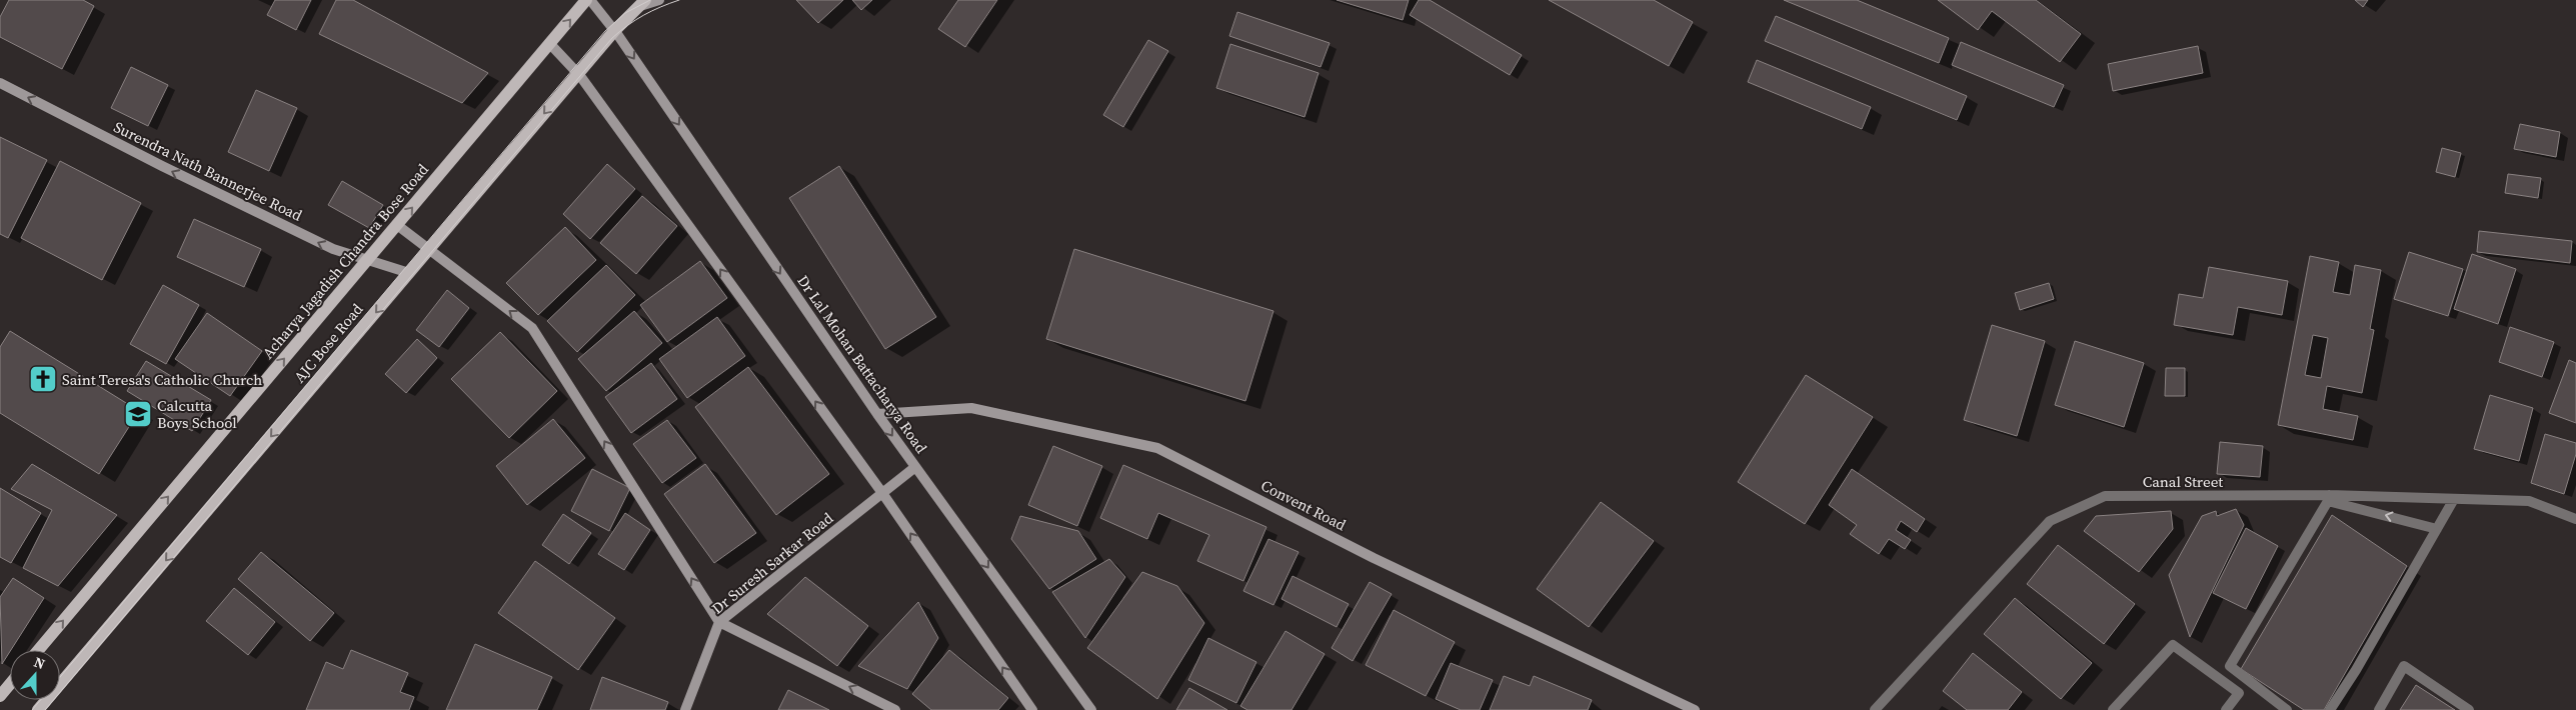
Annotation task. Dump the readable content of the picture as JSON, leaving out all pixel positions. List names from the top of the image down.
{
  "streets": {
    "main road": [
      "Surendra Nath Bannerjee Road",
      "Acharya Jagadish Chandra Bose Road",
      "AJC Bose Road",
      "Dr Lal Mohan Battacharya Road",
      "Convent Road",
      "Dr Suresh Sarkar Road"
    ],
    "street": ["Canal Street"]
  },
  "crossings": [
    ["Surendra Nath Bannerjee Road", "Acharya Jagadish Chandra Bose Road"],
    ["Surendra Nath Bannerjee Road", "AJC Bose Road"],
    ["AJC Bose Road", "Dr Lal Mohan Battacharya Road"],
    ["Dr Lal Mohan Battacharya Road", "Convent Road"],
    ["Dr Lal Mohan Battacharya Road", "Dr Suresh Sarkar Road"]
  ],
  "one_way": ["Surendra Nath Bannerjee Road", "Acharya Jagadish Chandra Bose Road", "AJC Bose Road"],
  "places": {
    "church": ["Saint Teresa's Catholic Church"],
    "school or university": ["Calcutta Boys School"]
  },
  "north": "top"
}
